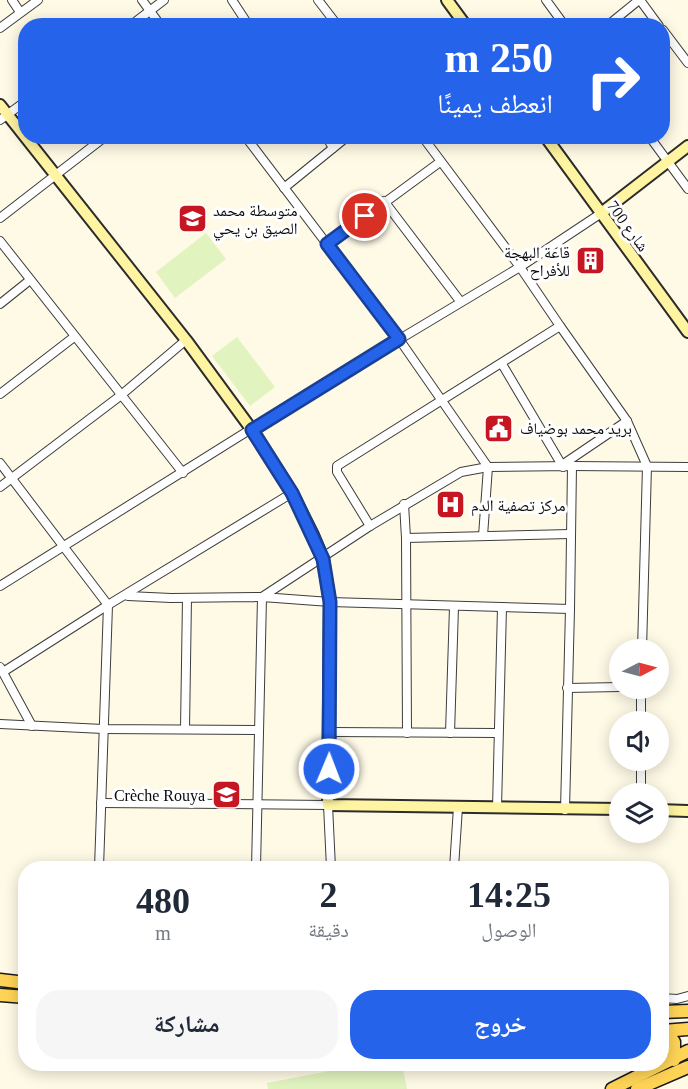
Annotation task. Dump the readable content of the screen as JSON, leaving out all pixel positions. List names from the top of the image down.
{
  "streets": {
    "street": ["شارع 700"]
  },
  "places": {
    "school or university": ["متوسطة محمد الصيق بن يحي", "Crèche Rouya"],
    "building": ["قاعة البهجة للأفراح"],
    "public building": ["بريد محمد بوضياف"],
    "hospital": ["مركز تصفية الدم"]
  },
  "north": "right",
  "page": {
    "turn": ["250 m", "انعطف يمينًا"],
    "eta": [
      "14:25",
      "الوصول",
      "2",
      "دقيقة",
      "480",
      "m"
    ],
    "buttons": ["خروج", "مشاركة"]
  }
}
